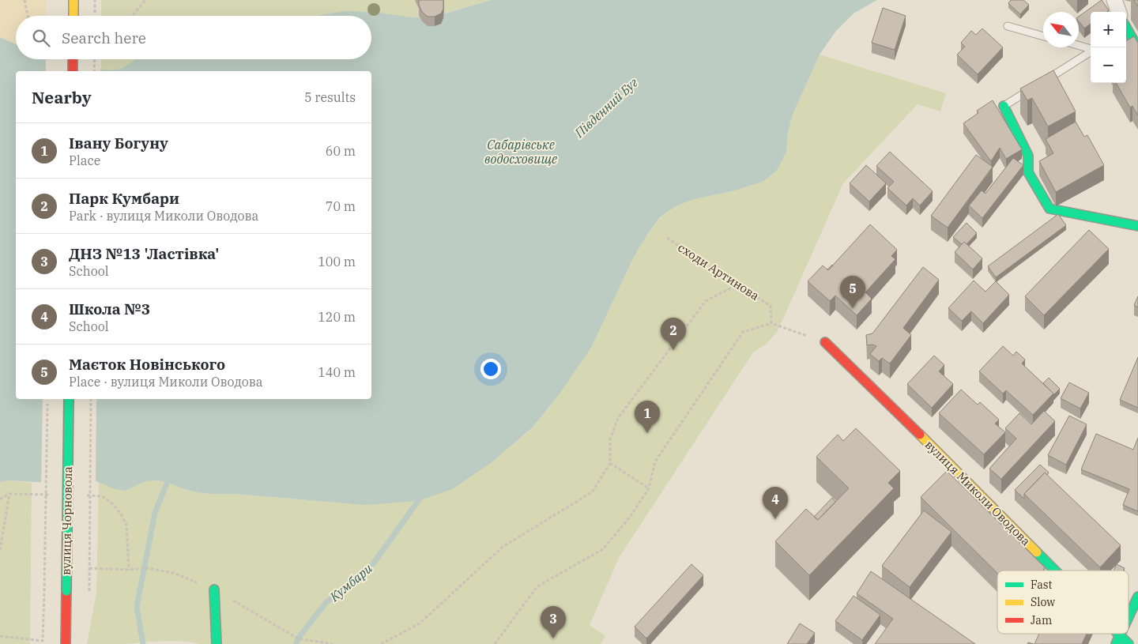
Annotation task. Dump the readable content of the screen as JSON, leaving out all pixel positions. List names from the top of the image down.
{
  "streets": {
    "street": ["вулиця Миколи Оводова", "вулиця Чорновола"],
    "path": ["сходи Артинова"]
  },
  "water": ["Південний Буг", "Сабарівське водосховище", "Кумбари"],
  "legend": ["Fast", "Slow", "Jam"],
  "north": "top left",
  "page": {
    "map_buttons": ["+", "−"],
    "search": "Search here",
    "heading": ["Nearby", "5 results"],
    "list": [
      {
        "mark": "1",
        "name": "Івану Богуну",
        "note": "Place",
        "value": "60 m"
      },
      {
        "mark": "2",
        "name": "Парк Кумбари",
        "note": "Park · вулиця Миколи Оводова",
        "value": "70 m"
      },
      {
        "mark": "3",
        "name": "ДНЗ №13 'Ластівка'",
        "note": "School",
        "value": "100 m"
      },
      {
        "mark": "4",
        "name": "Школа №3",
        "note": "School",
        "value": "120 m"
      },
      {
        "mark": "5",
        "name": "Маєток Новінського",
        "note": "Place · вулиця Миколи Оводова",
        "value": "140 m"
      }
    ],
    "pins": [
      "5",
      "2",
      "1",
      "4",
      "3"
    ]
  }
}
